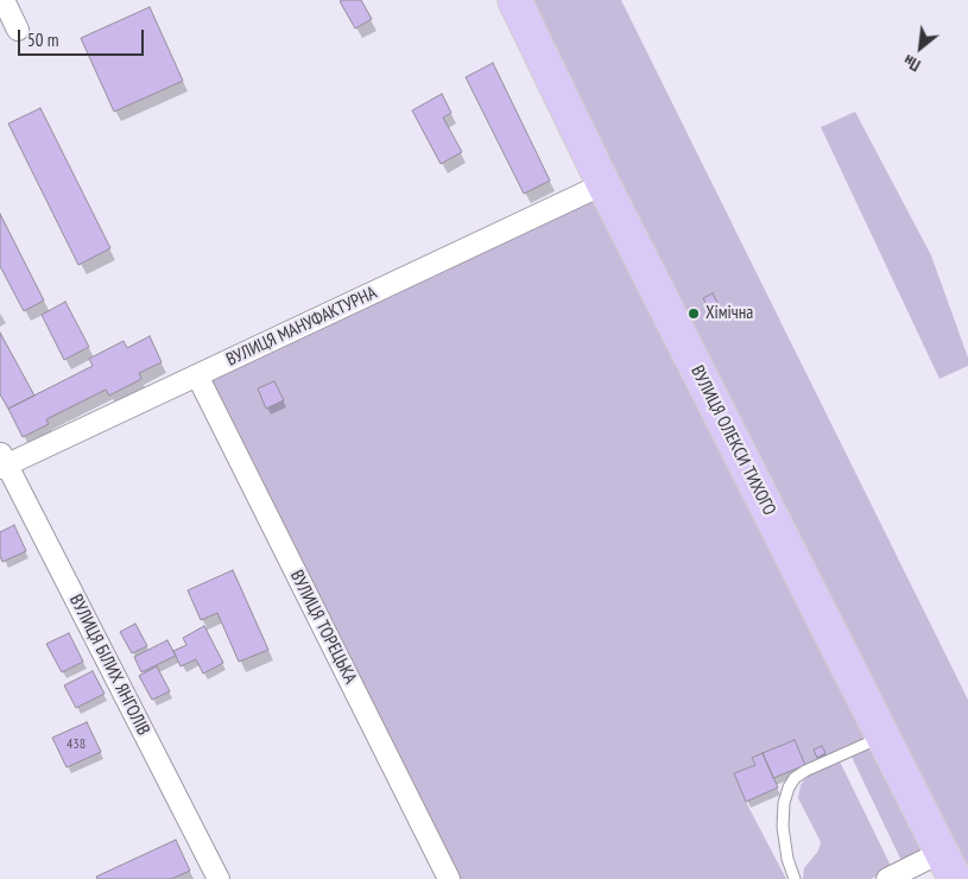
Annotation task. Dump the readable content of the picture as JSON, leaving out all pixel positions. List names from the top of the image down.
{
  "streets": {
    "main road": ["ВУЛИЦЯ ОЛЕКСИ ТИХОГО"],
    "street": ["ВУЛИЦЯ МАНУФАКТУРНА", "ВУЛИЦЯ ТОРЕЦЬКА", "ВУЛИЦЯ БІЛИХ ЯНГОЛІВ"]
  },
  "crossings": [
    ["ВУЛИЦЯ МАНУФАКТУРНА", "ВУЛИЦЯ ОЛЕКСИ ТИХОГО"],
    ["ВУЛИЦЯ МАНУФАКТУРНА", "ВУЛИЦЯ ТОРЕЦЬКА"],
    ["ВУЛИЦЯ МАНУФАКТУРНА", "ВУЛИЦЯ БІЛИХ ЯНГОЛІВ"]
  ],
  "places": ["Хімічна"],
  "house_numbers": ["438"],
  "scale_bar": "50 m",
  "north": "bottom left"
}
